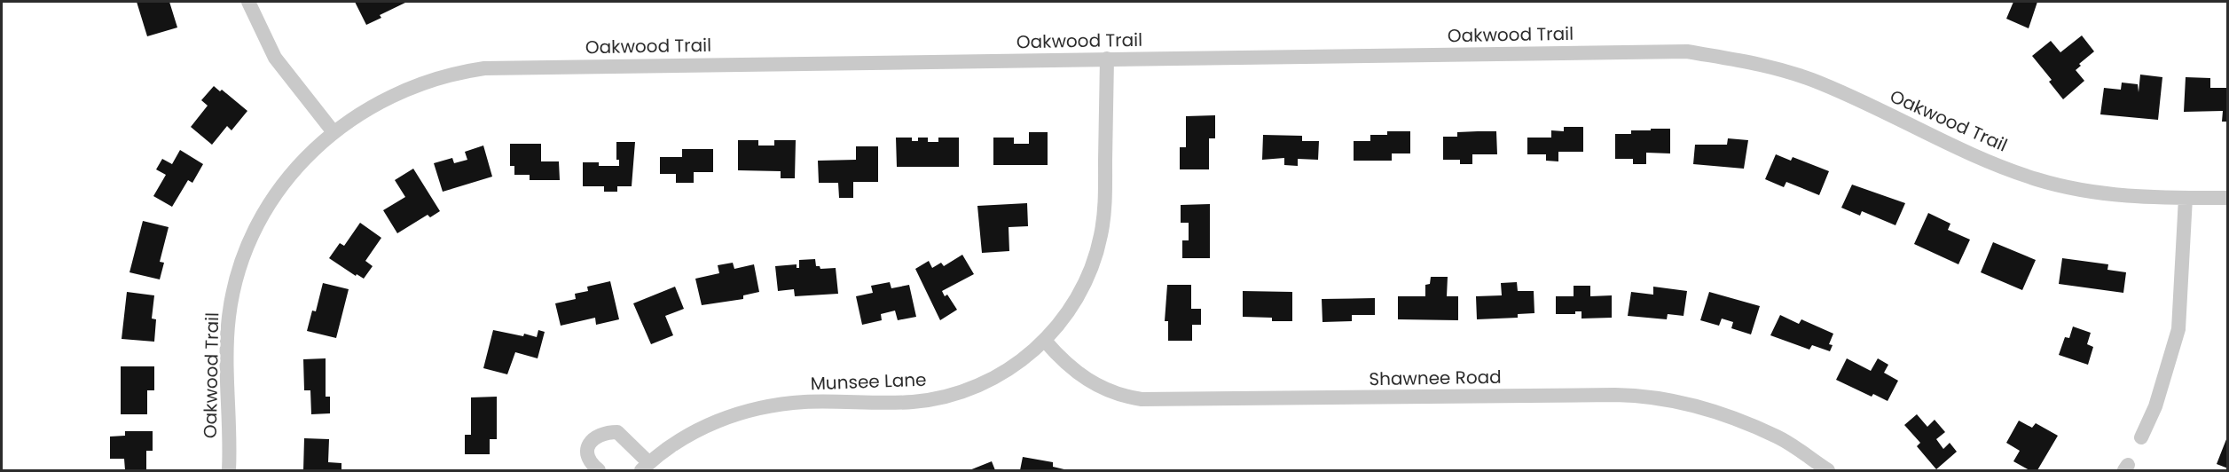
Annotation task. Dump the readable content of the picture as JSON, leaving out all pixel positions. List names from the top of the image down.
{
  "streets": {
    "street": ["Oakwood Trail", "Shawnee Road", "Munsee Lane"]
  },
  "crossings": [
    ["Oakwood Trail", "Munsee Lane"],
    ["Shawnee Road", "Munsee Lane"]
  ]
}
